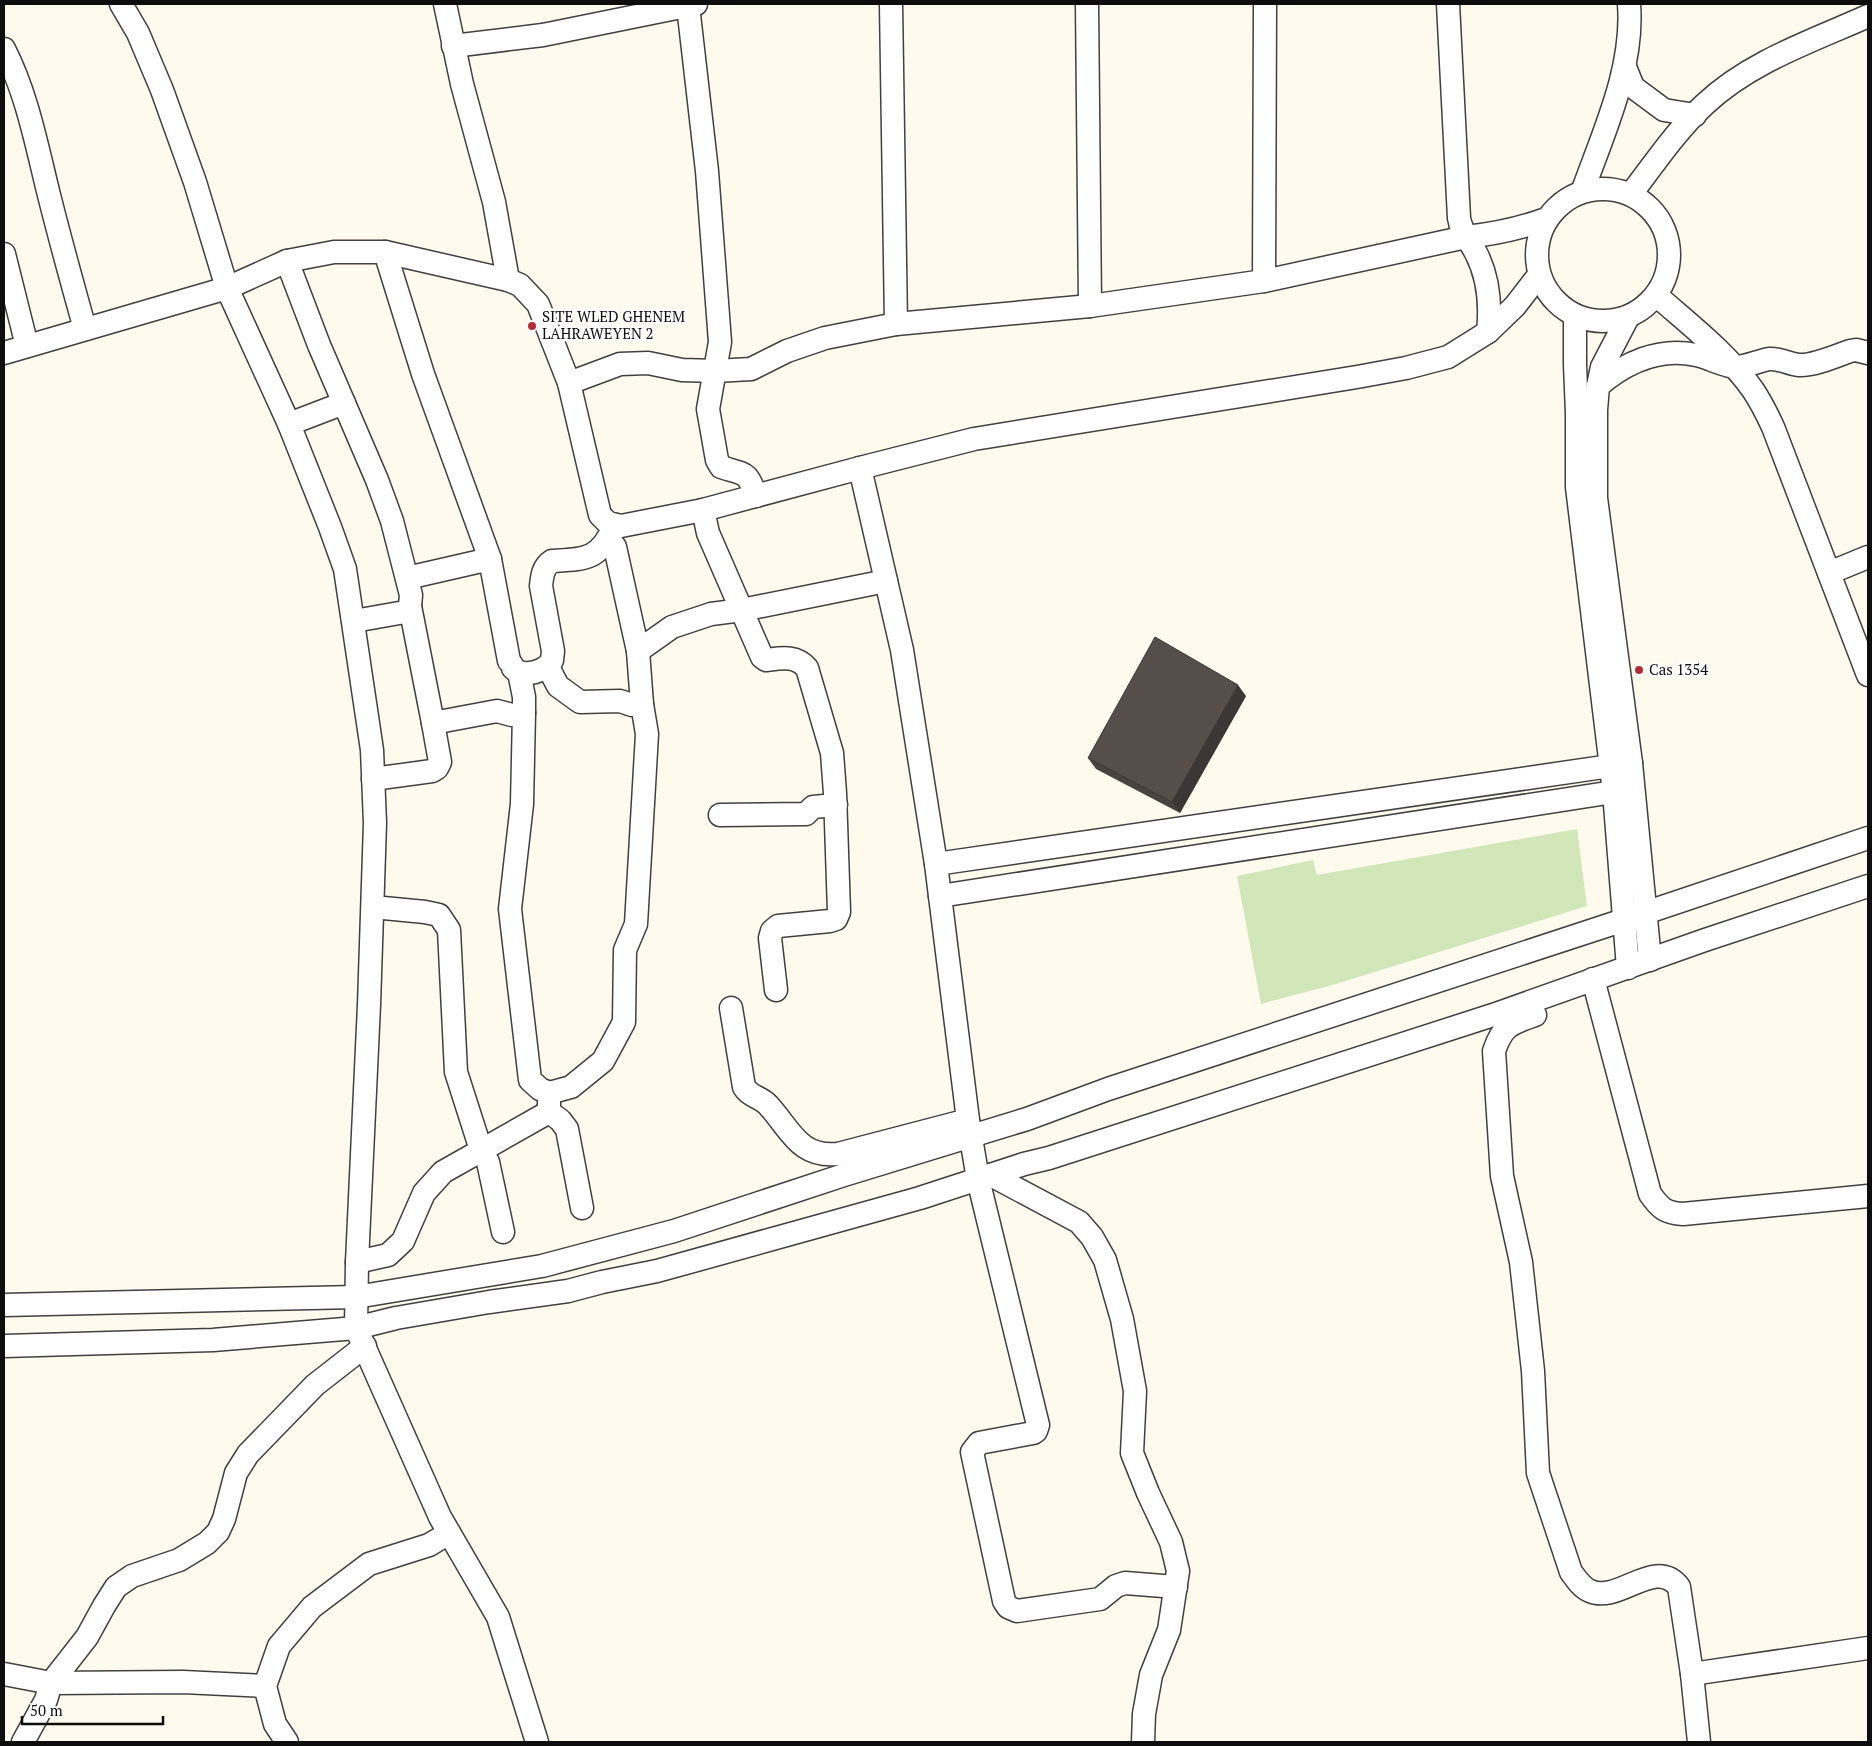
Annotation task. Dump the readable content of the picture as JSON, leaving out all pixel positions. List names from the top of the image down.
{
  "places": ["SITE WLED GHENEM LAHRAWEYEN 2", "Cas 1354"],
  "scale_bar": "50 m"
}
